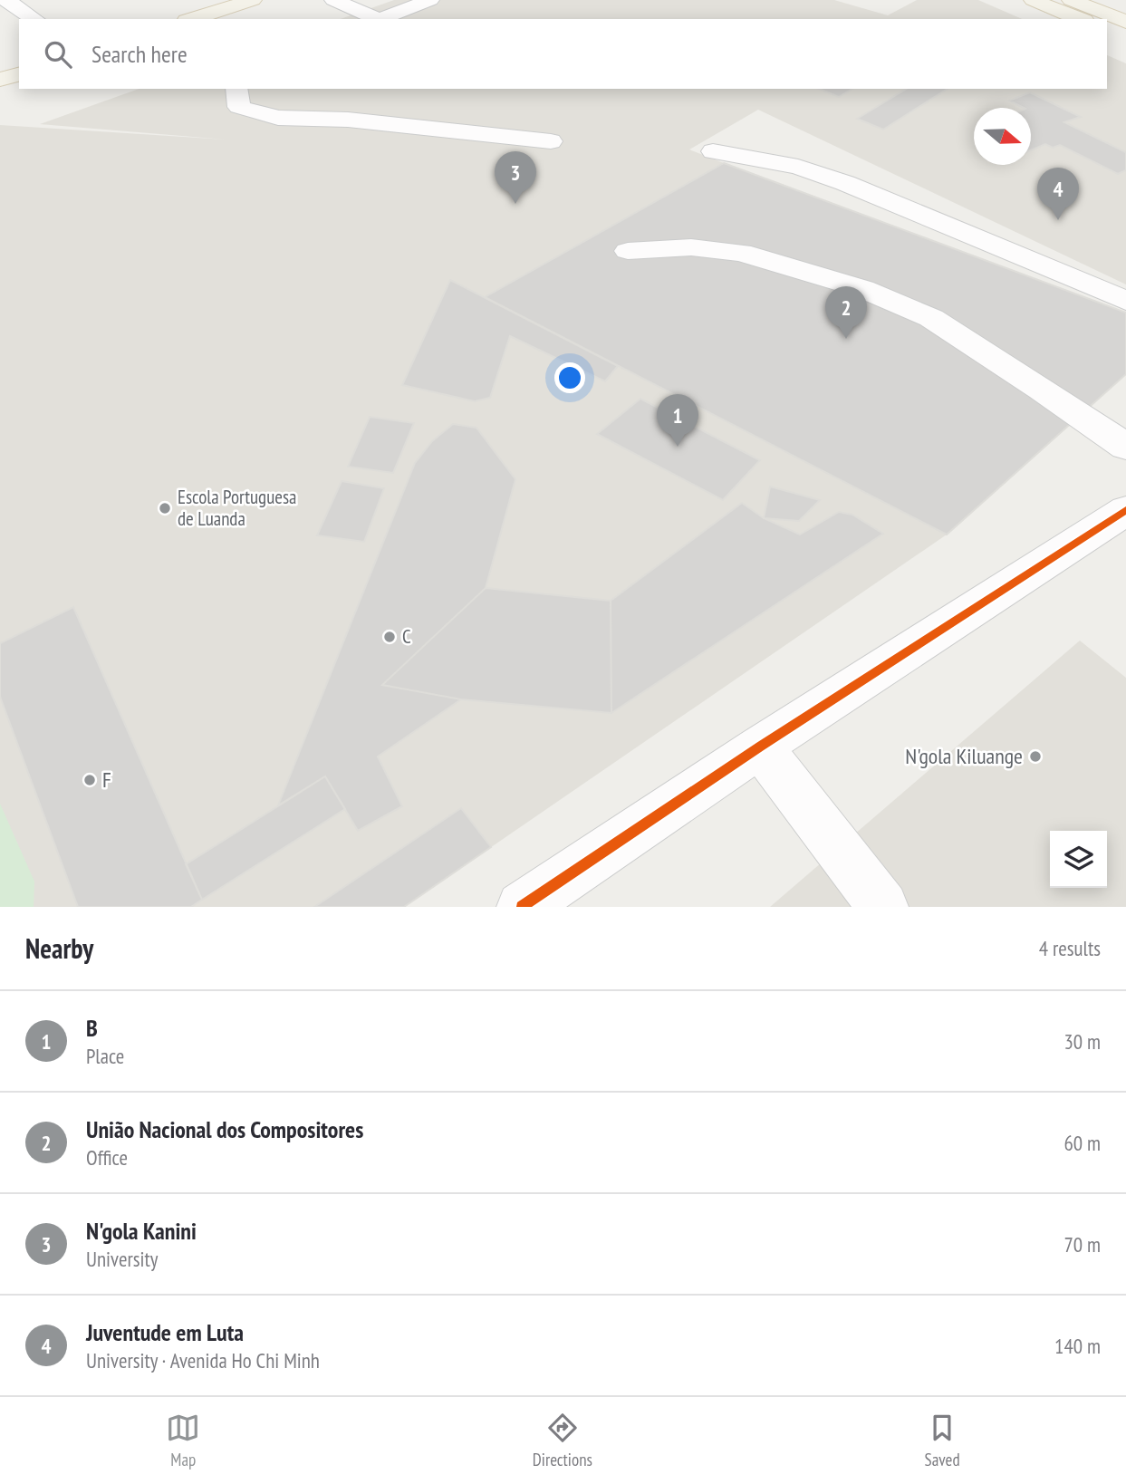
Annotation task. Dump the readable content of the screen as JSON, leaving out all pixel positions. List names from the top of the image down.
{
  "places": [
    "Escola Portuguesa de Luanda",
    "C",
    "N'gola Kiluange",
    "F"
  ],
  "north": "right",
  "page": {
    "search": "Search here",
    "pins": [
      "3",
      "4",
      "2",
      "1"
    ],
    "heading": ["Nearby", "4 results"],
    "list": [
      {
        "mark": "1",
        "name": "B",
        "note": "Place",
        "value": "30 m"
      },
      {
        "mark": "2",
        "name": "União Nacional dos Compositores",
        "note": "Office",
        "value": "60 m"
      },
      {
        "mark": "3",
        "name": "N'gola Kanini",
        "note": "University",
        "value": "70 m"
      },
      {
        "mark": "4",
        "name": "Juventude em Luta",
        "note": "University · Avenida Ho Chi Minh",
        "value": "140 m"
      }
    ],
    "nav": ["Map", "Directions", "Saved"]
  }
}
